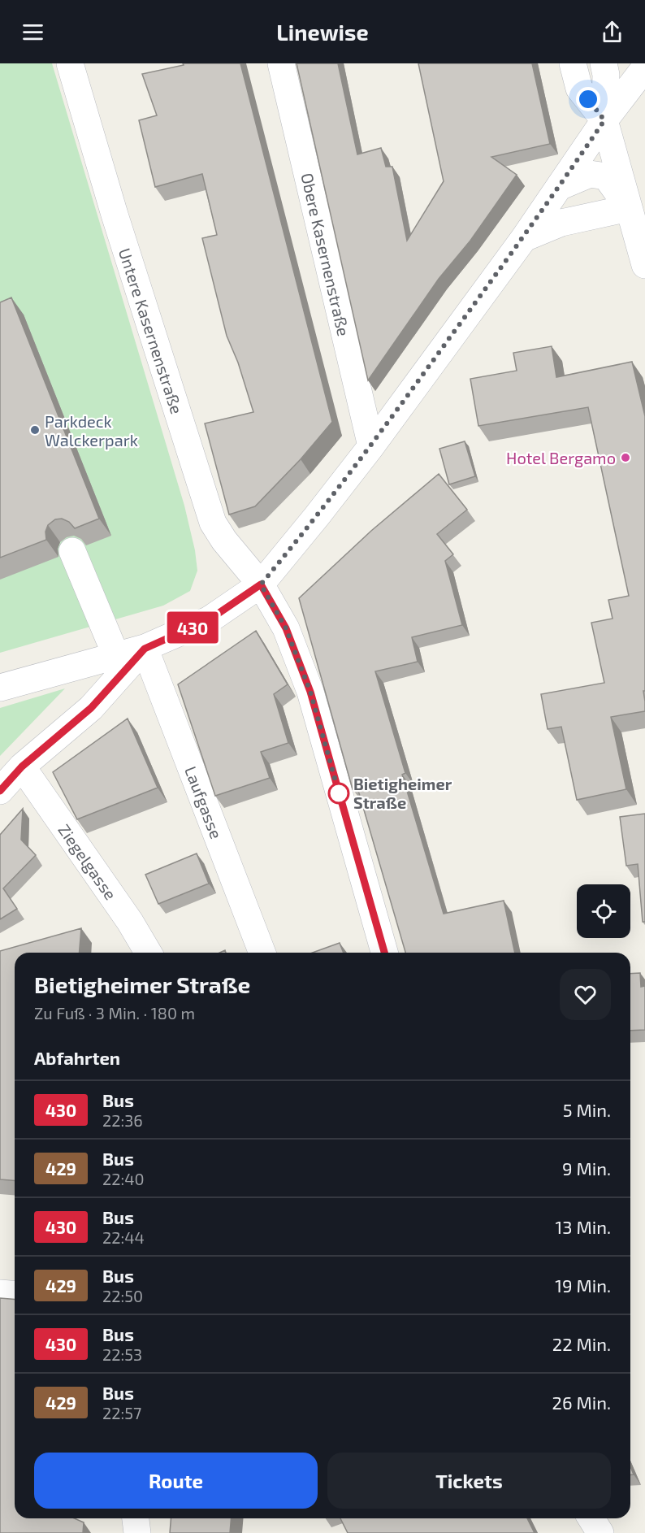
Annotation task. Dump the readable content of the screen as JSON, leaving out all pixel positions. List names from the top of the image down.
{
  "streets": {
    "street": [
      "Obere Kasernenstraße",
      "Untere Kasernenstraße",
      "Laufgasse",
      "Ziegelgasse"
    ]
  },
  "places": ["Parkdeck Walckerpark", "Hotel Bergamo", "Bietigheimer Straße"],
  "lines": ["bus line 430"],
  "page": {
    "header": "Linewise",
    "on_map": "430",
    "heading": [
      ["Bietigheimer Straße", "Zu Fuß · 3 Min. · 180 m"],
      "Abfahrten"
    ],
    "list": [
      {
        "mark": "430",
        "name": "Bus",
        "note": "22:36",
        "value": "5 Min."
      },
      {
        "mark": "429",
        "name": "Bus",
        "note": "22:40",
        "value": "9 Min."
      },
      {
        "mark": "430",
        "name": "Bus",
        "note": "22:44",
        "value": "13 Min."
      },
      {
        "mark": "429",
        "name": "Bus",
        "note": "22:50",
        "value": "19 Min."
      },
      {
        "mark": "430",
        "name": "Bus",
        "note": "22:53",
        "value": "22 Min."
      },
      {
        "mark": "429",
        "name": "Bus",
        "note": "22:57",
        "value": "26 Min."
      }
    ],
    "buttons": ["Route", "Tickets"]
  }
}
